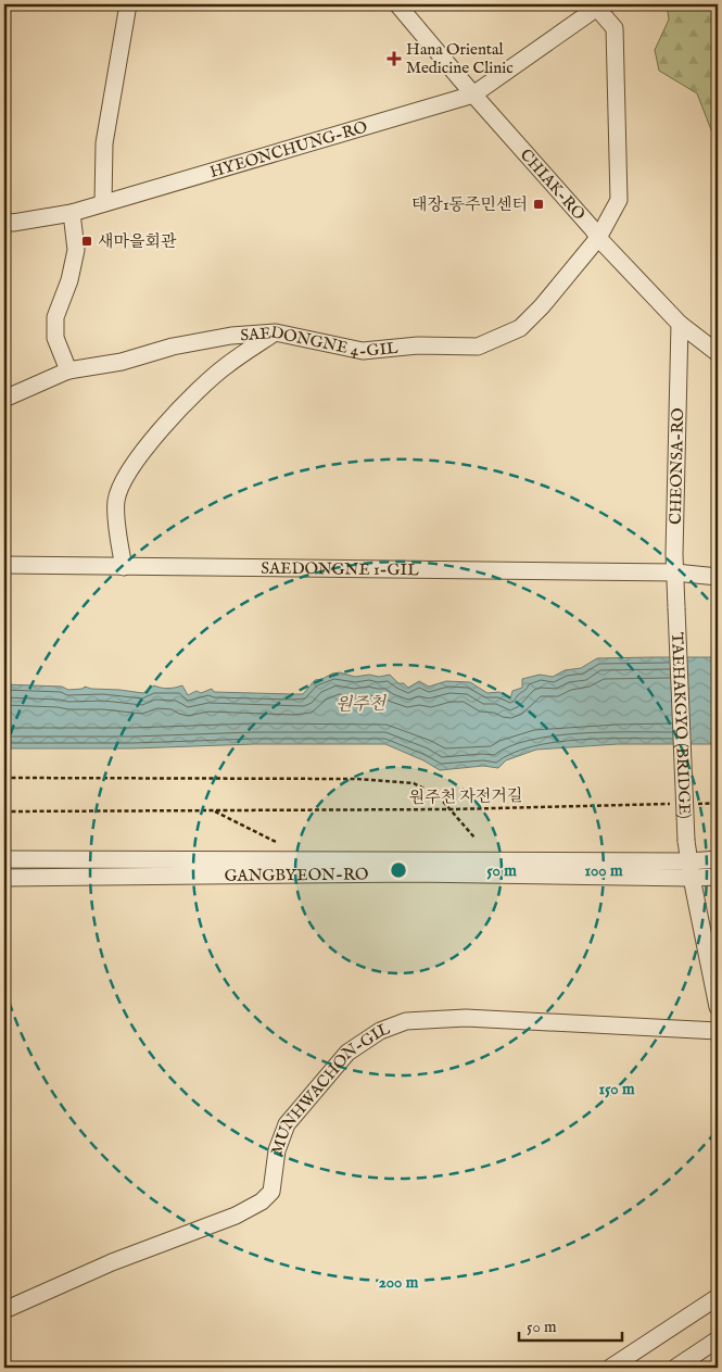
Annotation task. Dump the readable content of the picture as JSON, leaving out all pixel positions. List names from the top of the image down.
{
  "streets": {
    "street": [
      "HYEONCHUNG-RO",
      "CHIAK-RO",
      "SAEDONGNE 4-GIL",
      "CHEONSA-RO",
      "SAEDONGNE 1-GIL",
      "TAEHAKGYO (BRIDGE)",
      "GANGBYEON-RO",
      "MUNHWACHON-GIL"
    ],
    "path": ["원주천 자전거길"]
  },
  "crossings": [
    ["HYEONCHUNG-RO", "CHIAK-RO"],
    ["HYEONCHUNG-RO", "SAEDONGNE 4-GIL"],
    ["CHIAK-RO", "SAEDONGNE 4-GIL"],
    ["CHIAK-RO", "CHEONSA-RO"],
    ["CHEONSA-RO", "SAEDONGNE 1-GIL"],
    ["CHEONSA-RO", "TAEHAKGYO (BRIDGE)"],
    ["TAEHAKGYO (BRIDGE)", "GANGBYEON-RO"]
  ],
  "water": ["원주천"],
  "places": {
    "health": ["Hana Oriental Medicine Clinic"],
    "transit": ["태장1동주민센터", "새마을회관"]
  },
  "scale_bar": "50 m",
  "rings": [
    "50 m",
    "100 m",
    "150 m",
    "200 m"
  ]
}
